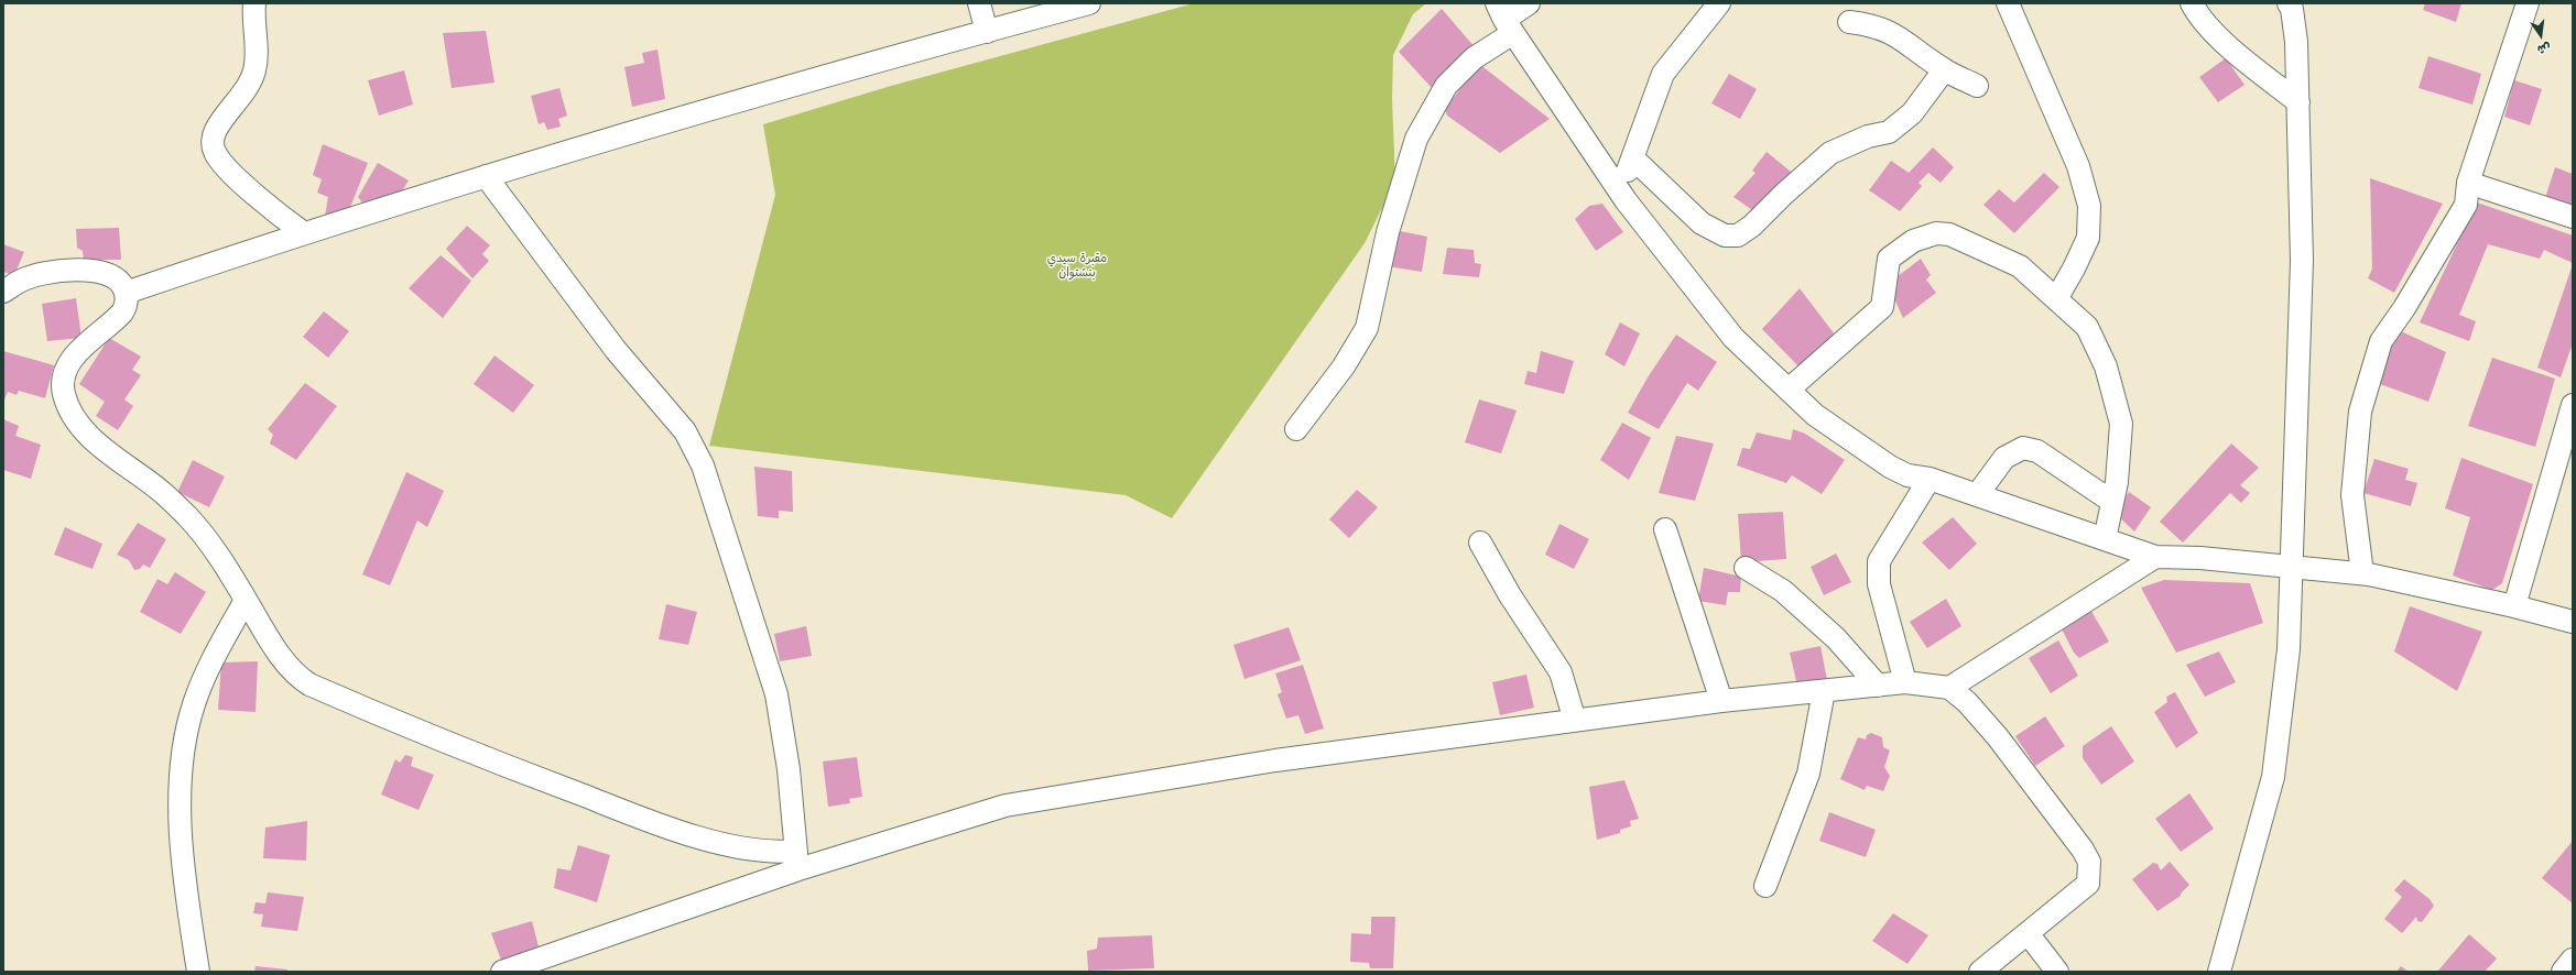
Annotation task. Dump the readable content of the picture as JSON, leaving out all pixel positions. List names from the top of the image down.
{
  "parks": ["مقبرة سيدي بنشتوان"],
  "north": "bottom"
}
